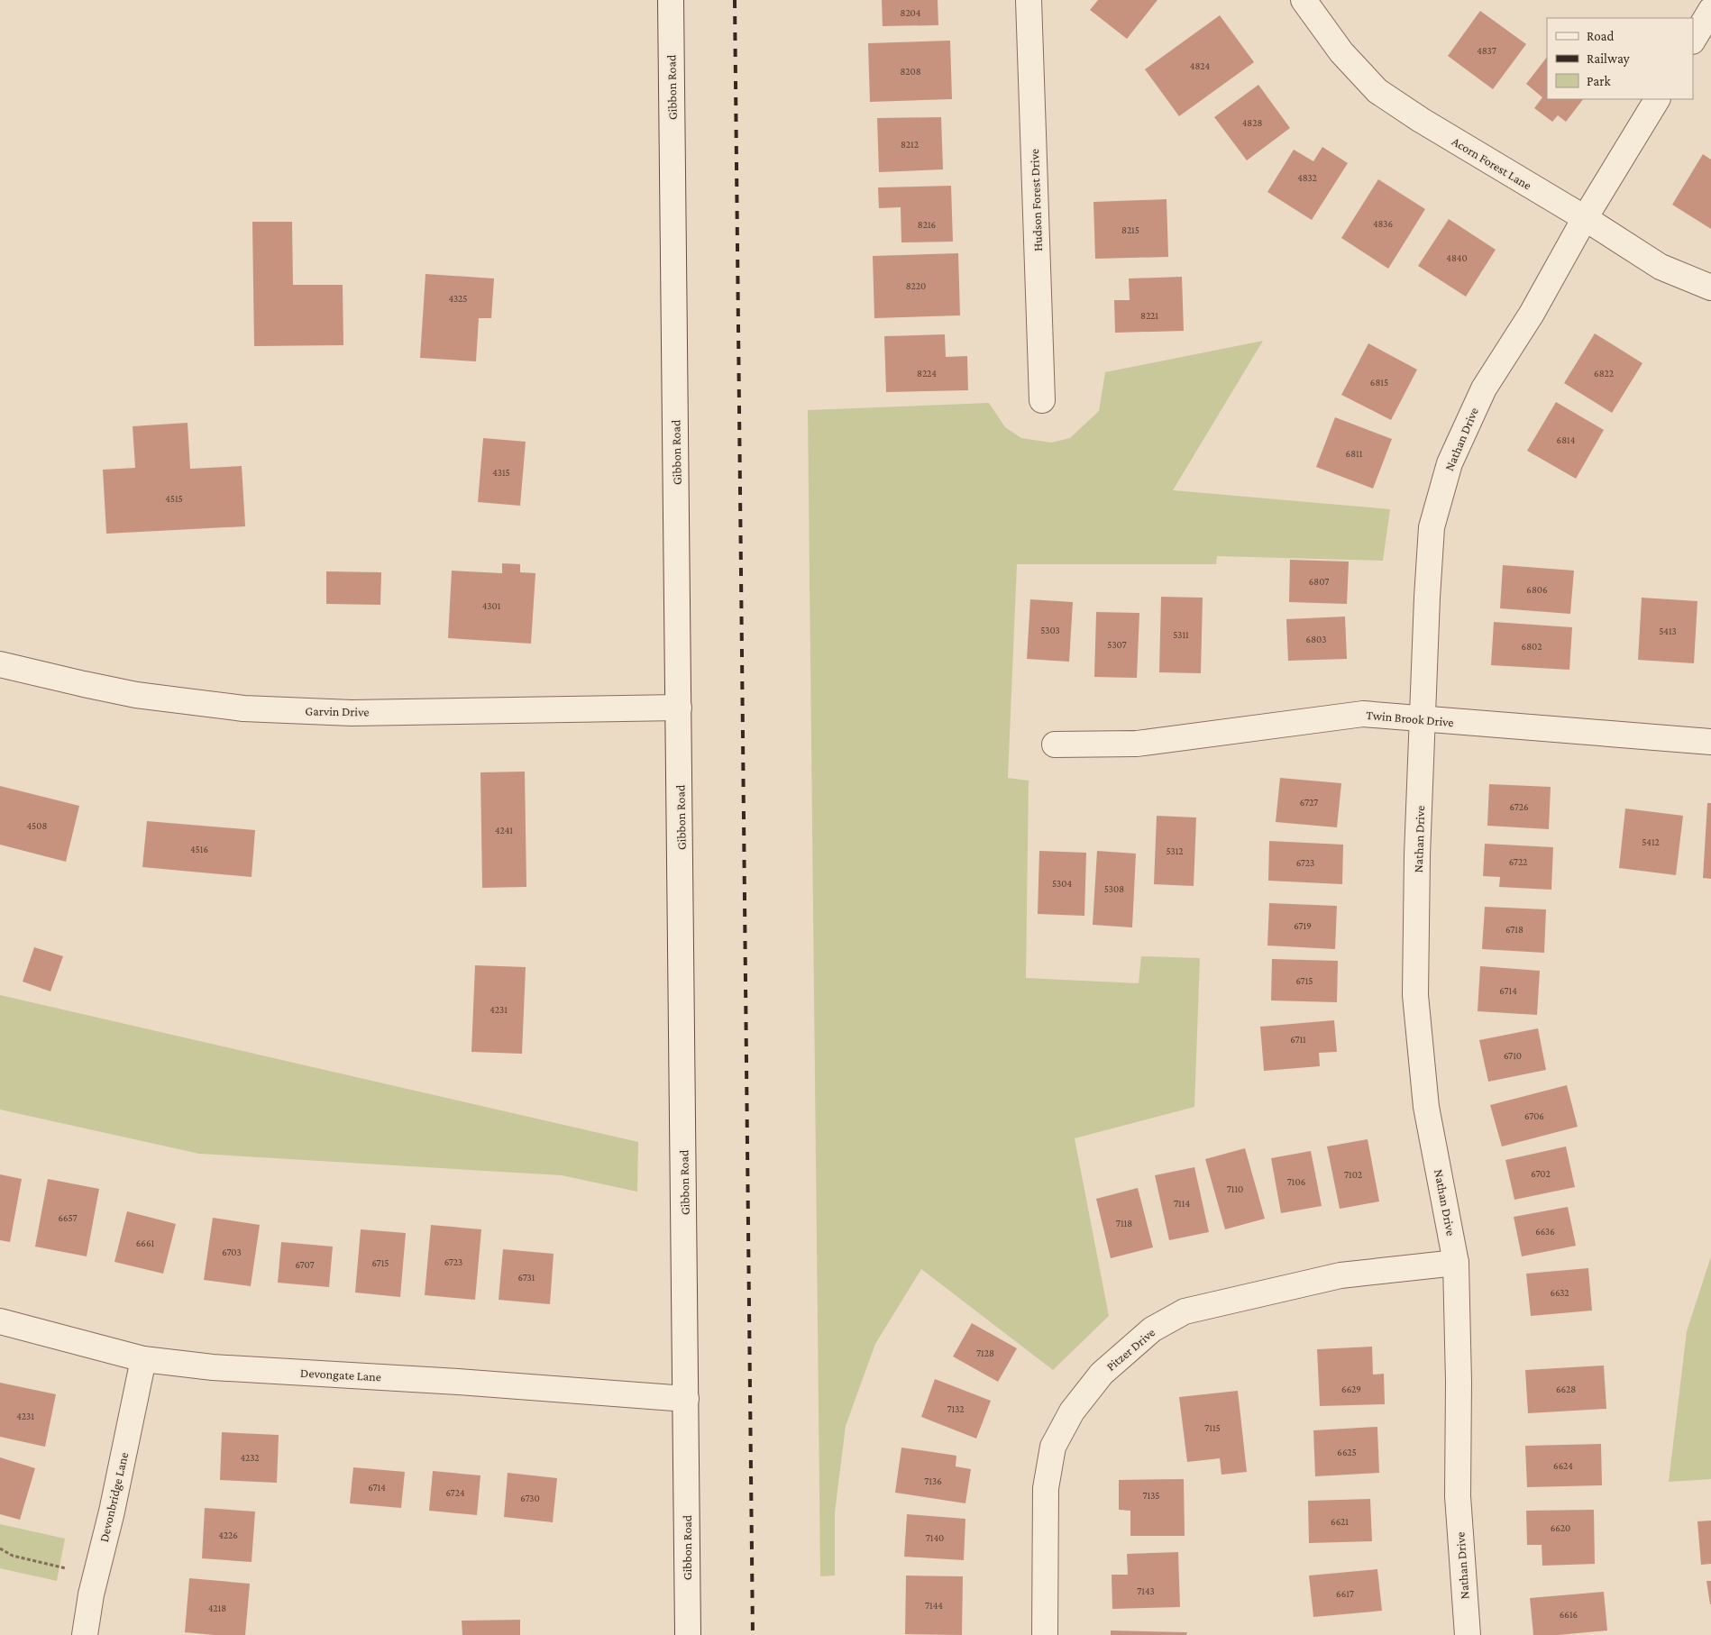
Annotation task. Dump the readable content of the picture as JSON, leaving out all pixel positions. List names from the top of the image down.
{
  "streets": {
    "street": [
      "Gibbon Road",
      "Acorn Forest Lane",
      "Hudson Forest Drive",
      "Nathan Drive",
      "Garvin Drive",
      "Twin Brook Drive",
      "Pitzer Drive",
      "Devongate Lane",
      "Devonbridge Lane"
    ]
  },
  "crossings": [
    ["Gibbon Road", "Garvin Drive"],
    ["Gibbon Road", "Devongate Lane"],
    ["Acorn Forest Lane", "Nathan Drive"],
    ["Nathan Drive", "Twin Brook Drive"],
    ["Nathan Drive", "Pitzer Drive"],
    ["Devongate Lane", "Devonbridge Lane"]
  ],
  "house_numbers": [
    "8204",
    "4837",
    "4824",
    "8208",
    "4828",
    "8212",
    "4832",
    "4836",
    "8216",
    "8215",
    "4840",
    "8220",
    "4325",
    "8221",
    "8224",
    "6822",
    "6815",
    "6814",
    "6811",
    "4315",
    "4515",
    "6807",
    "6806",
    "4301",
    "5303",
    "5413",
    "5311",
    "6803",
    "5307",
    "6802",
    "6727",
    "6726",
    "4508",
    "4241",
    "5412",
    "4516",
    "5312",
    "6722",
    "6723",
    "5304",
    "5308",
    "6719",
    "6718",
    "6715",
    "6714",
    "4231",
    "6711",
    "6710",
    "6706",
    "6702",
    "7102",
    "7106",
    "7110",
    "7114",
    "6657",
    "7118",
    "6636",
    "6661",
    "6703",
    "6723",
    "6715",
    "6707",
    "6731",
    "6632",
    "7128",
    "6629",
    "6628",
    "7132",
    "4231",
    "7115",
    "6625",
    "4232",
    "6624",
    "7136",
    "6714",
    "6724",
    "7135",
    "6730",
    "6621",
    "6620",
    "4226",
    "7140",
    "7143",
    "6617",
    "7144",
    "4218",
    "6616"
  ],
  "legend": ["Road", "Railway", "Park"]
}
